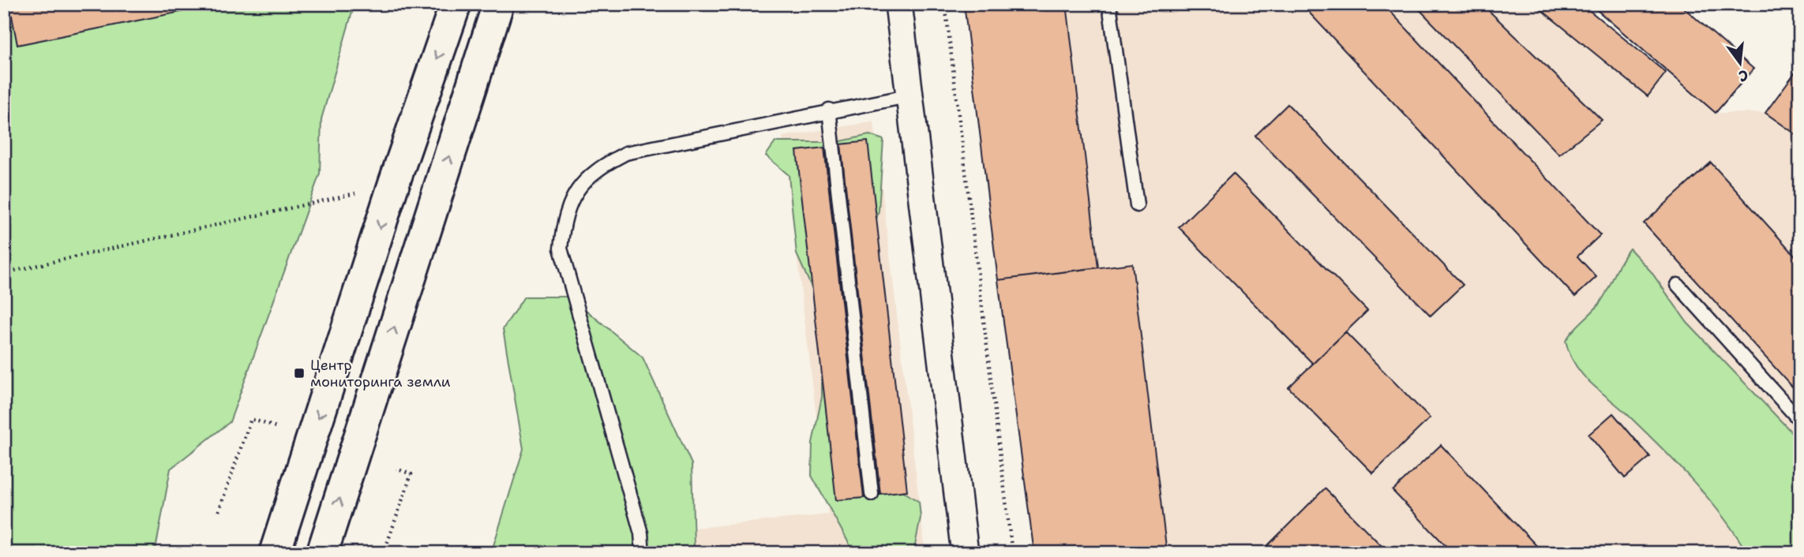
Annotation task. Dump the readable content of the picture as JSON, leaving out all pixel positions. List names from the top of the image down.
{
  "places": {
    "transit": ["Центр мониторинга земли"]
  },
  "north": "bottom"
}
